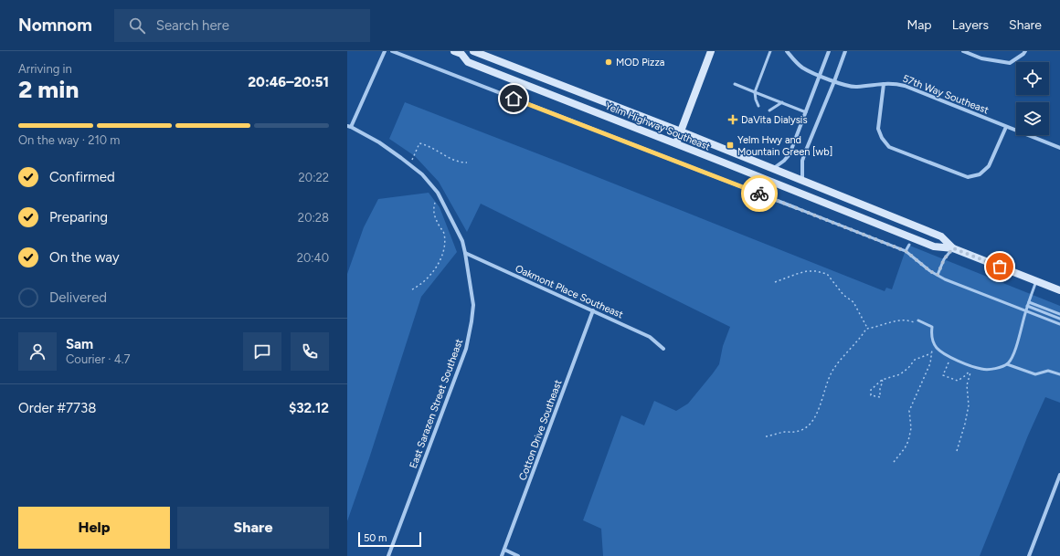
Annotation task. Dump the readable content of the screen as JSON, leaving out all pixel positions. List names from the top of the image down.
{
  "streets": {
    "main road": ["Yelm Highway Southeast"],
    "street": [
      "57th Way Southeast",
      "Oakmont Place Southeast",
      "East Sarazen Street Southeast",
      "Cotton Drive Southeast"
    ]
  },
  "crossings": [
    ["Oakmont Place Southeast", "East Sarazen Street Southeast"],
    ["Oakmont Place Southeast", "Cotton Drive Southeast"]
  ],
  "places": {
    "other": ["MOD Pizza"],
    "health": ["DaVita Dialysis"],
    "transit": ["Yelm Hwy and Mountain Green [wb]"]
  },
  "scale_bar": "50 m",
  "page": {
    "header": "Nomnom",
    "search": "Search here",
    "nav": ["Map", "Layers", "Share"],
    "heading": ["2 min", "Arriving in", "20:46–20:51"],
    "panel": [
      "Sam",
      "Courier · 4.7",
      "Order #7738",
      "$32.12"
    ],
    "bar": "On the way · 210 m",
    "list": [
      ["Confirmed", "20:22"],
      ["Preparing", "20:28"],
      ["On the way", "20:40"],
      "Delivered"
    ],
    "buttons": ["Help", "Share"],
    "scale": "50 m"
  }
}
